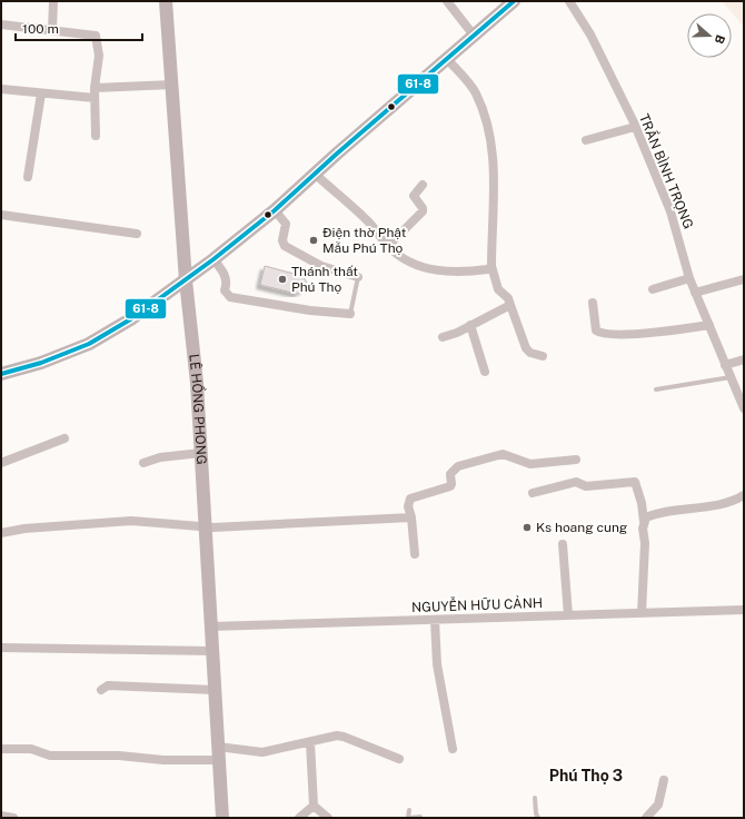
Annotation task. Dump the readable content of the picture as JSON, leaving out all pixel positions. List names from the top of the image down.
{
  "streets": {
    "street": ["TRẦN BÌNH TRỌNG", "LÊ HỒNG PHONG", "NGUYỄN HỮU CẢNH"]
  },
  "crossings": [
    ["LÊ HỒNG PHONG", "NGUYỄN HỮU CẢNH"]
  ],
  "districts": ["Phú Thọ 3"],
  "places": ["Điện thờ Phật Mẫu Phú Thọ", "Thánh thất Phú Thọ", "Ks hoang cung"],
  "lines": ["transit line 61-8"],
  "scale_bar": "100 m",
  "north": "right"
}
